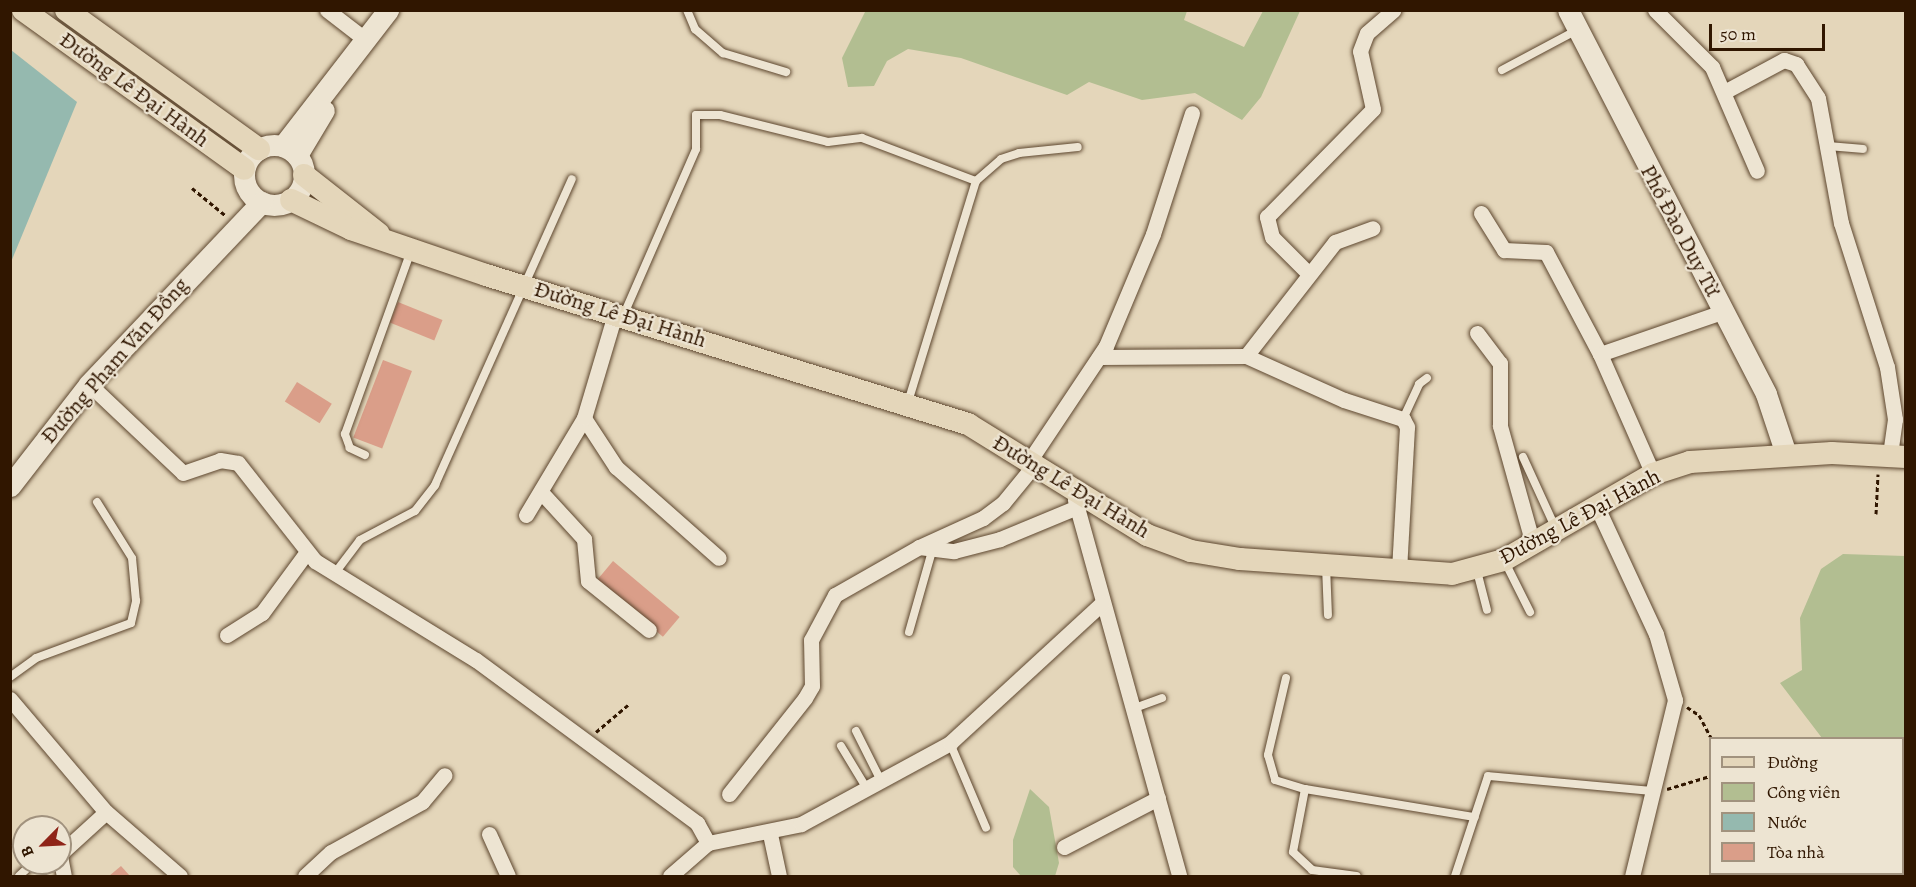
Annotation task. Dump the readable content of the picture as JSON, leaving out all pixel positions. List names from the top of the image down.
{
  "streets": {
    "main road": ["Đường Lê Đại Hành", "Phố Đào Duy Từ", "Đường Phạm Văn Đồng"]
  },
  "crossings": [
    ["Đường Lê Đại Hành", "Phố Đào Duy Từ"]
  ],
  "legend": [
    "Đường",
    "Công viên",
    "Nước",
    "Tòa nhà"
  ],
  "scale_bar": "50 m",
  "north": "bottom left"
}
